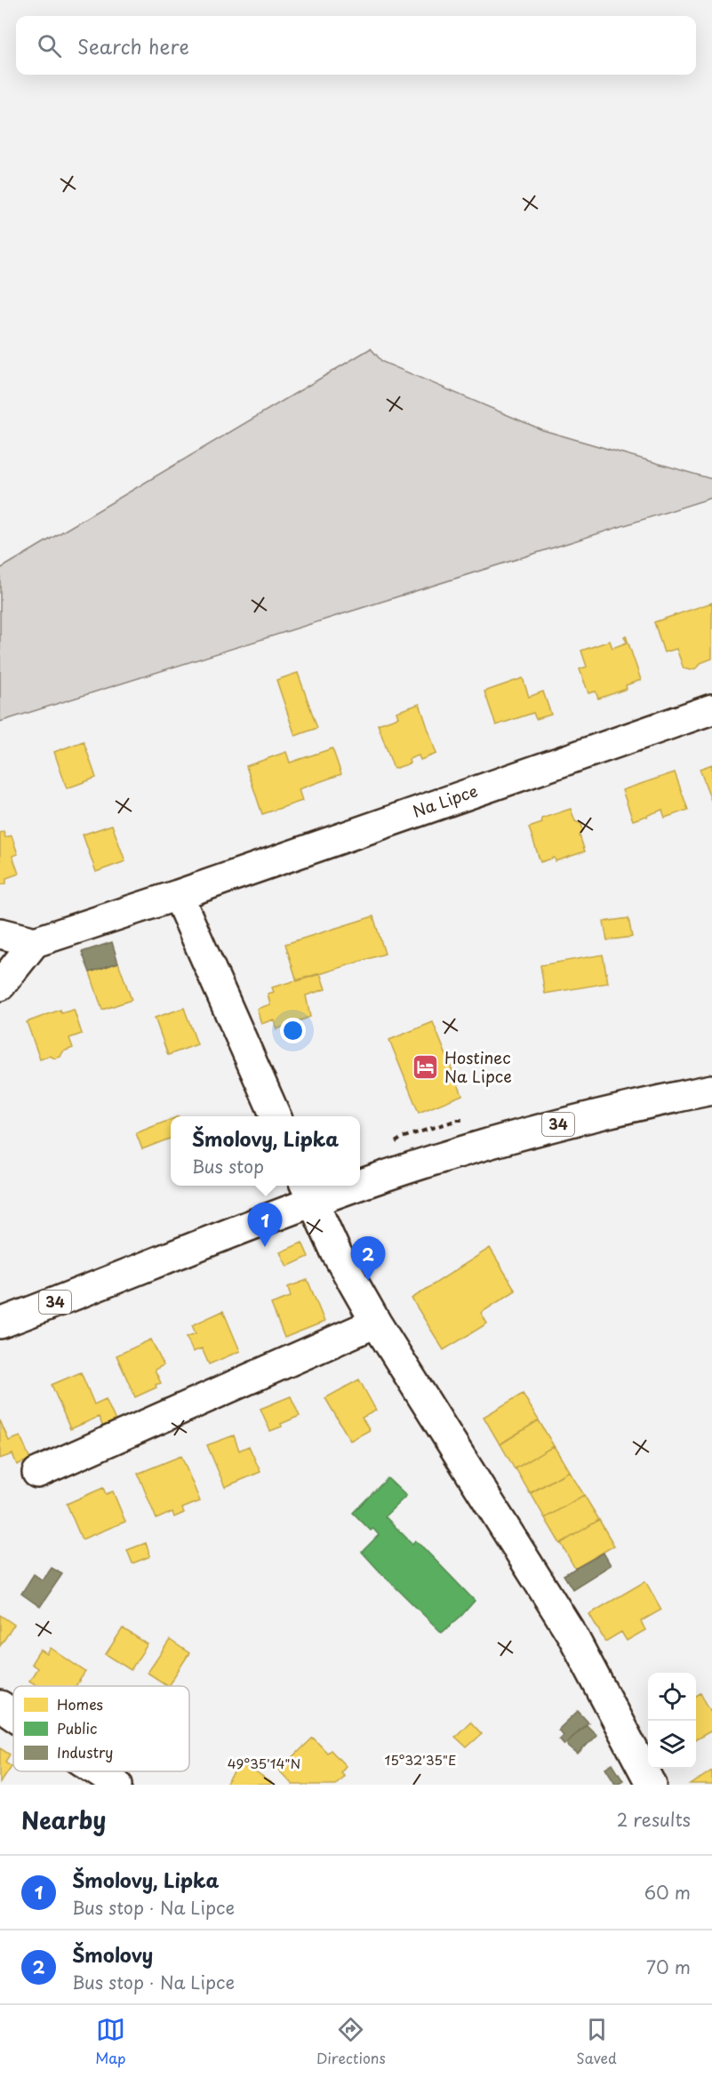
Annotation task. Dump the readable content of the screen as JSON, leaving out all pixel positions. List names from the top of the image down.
{
  "streets": {
    "street": ["Na Lipce", "34"]
  },
  "places": {
    "hotel": ["Hostinec Na Lipce"]
  },
  "legend": ["Homes", "Public", "Industry"],
  "page": {
    "search": "Search here",
    "popup": ["Šmolovy, Lipka", "Bus stop"],
    "pins": ["1", "2"],
    "heading": ["Nearby", "2 results"],
    "list": [
      {
        "mark": "1",
        "name": "Šmolovy, Lipka",
        "note": "Bus stop · Na Lipce",
        "value": "60 m"
      },
      {
        "mark": "2",
        "name": "Šmolovy",
        "note": "Bus stop · Na Lipce",
        "value": "70 m"
      }
    ],
    "nav": ["Map", "Directions", "Saved"]
  },
  "coordinates": ["15°32'35\"E", "49°35'14\"N"]
}
